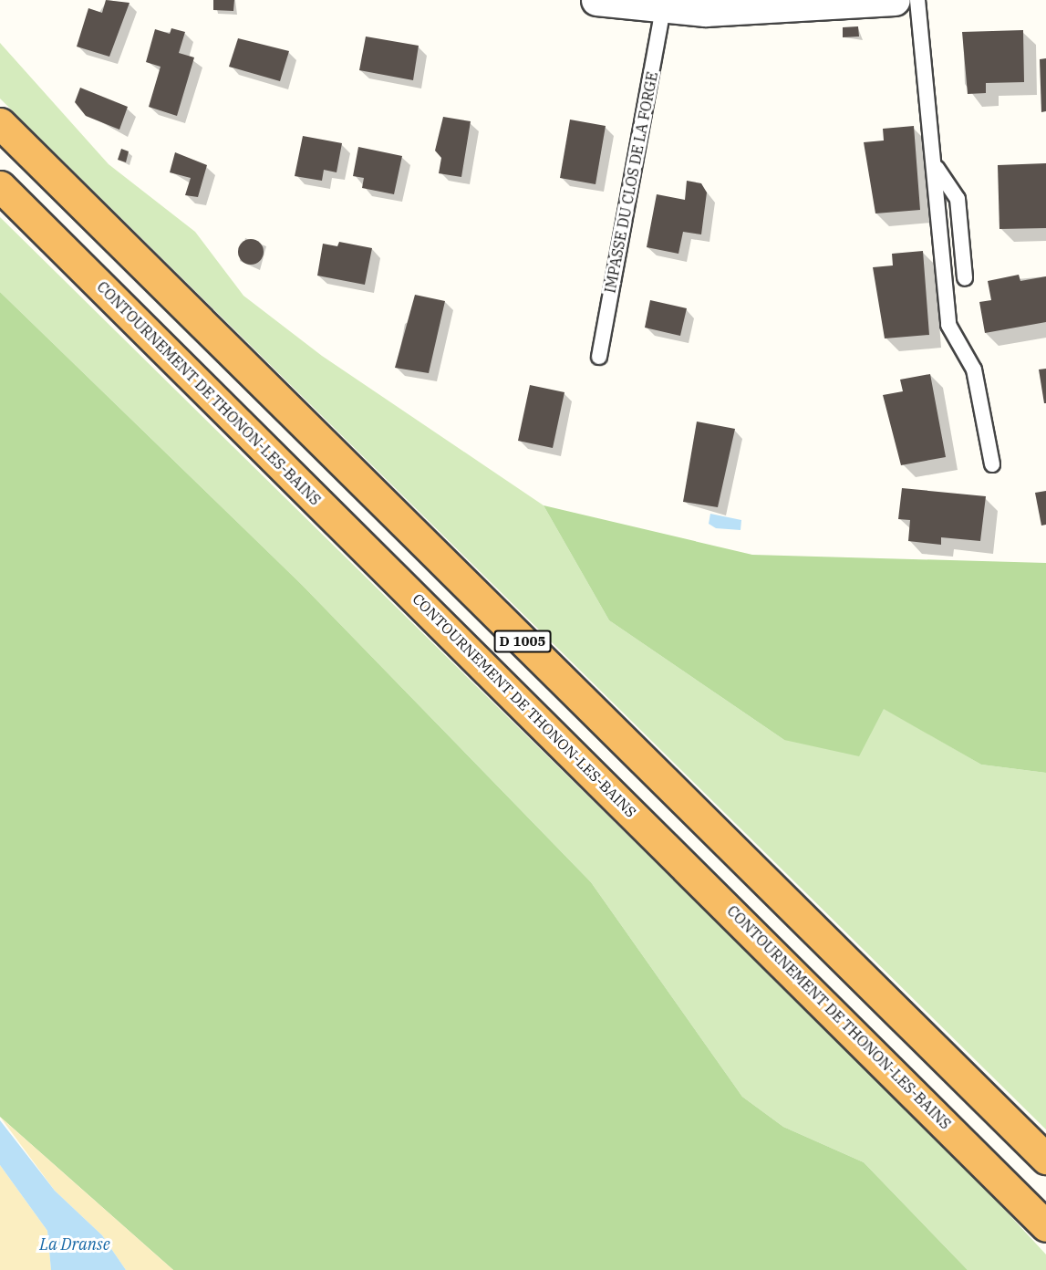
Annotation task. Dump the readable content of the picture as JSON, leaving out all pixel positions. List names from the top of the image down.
{
  "streets": {
    "highway": ["CONTOURNEMENT DE THONON-LES-BAINS", "D 1005"],
    "lane": ["IMPASSE DU CLOS DE LA FORGE"]
  },
  "water": ["La Dranse"]
}
